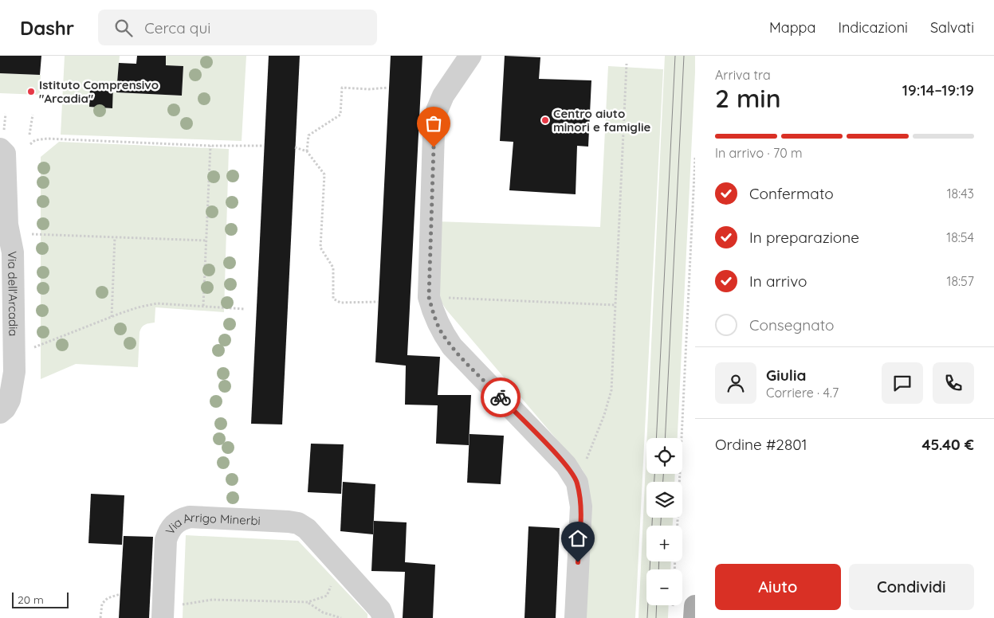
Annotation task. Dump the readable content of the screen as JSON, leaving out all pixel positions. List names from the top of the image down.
{
  "streets": {
    "street": ["Via dell'Arcadia", "Via Arrigo Minerbi"]
  },
  "places": ["Istituto Comprensivo \"Arcadia\"", "Centro aiuto minori e famiglie"],
  "scale_bar": "20 m",
  "page": {
    "header": "Dashr",
    "search": "Cerca qui",
    "nav": ["Mappa", "Indicazioni", "Salvati"],
    "heading": ["2 min", "Arriva tra", "19:14–19:19"],
    "panel": [
      "Giulia",
      "Corriere · 4.7",
      "Ordine #2801",
      "45.40 €"
    ],
    "bar": "In arrivo · 70 m",
    "list": [
      ["Confermato", "18:43"],
      ["In preparazione", "18:54"],
      ["In arrivo", "18:57"],
      "Consegnato"
    ],
    "map_buttons": ["+", "−"],
    "buttons": ["Aiuto", "Condividi"],
    "scale": "20 m"
  }
}
